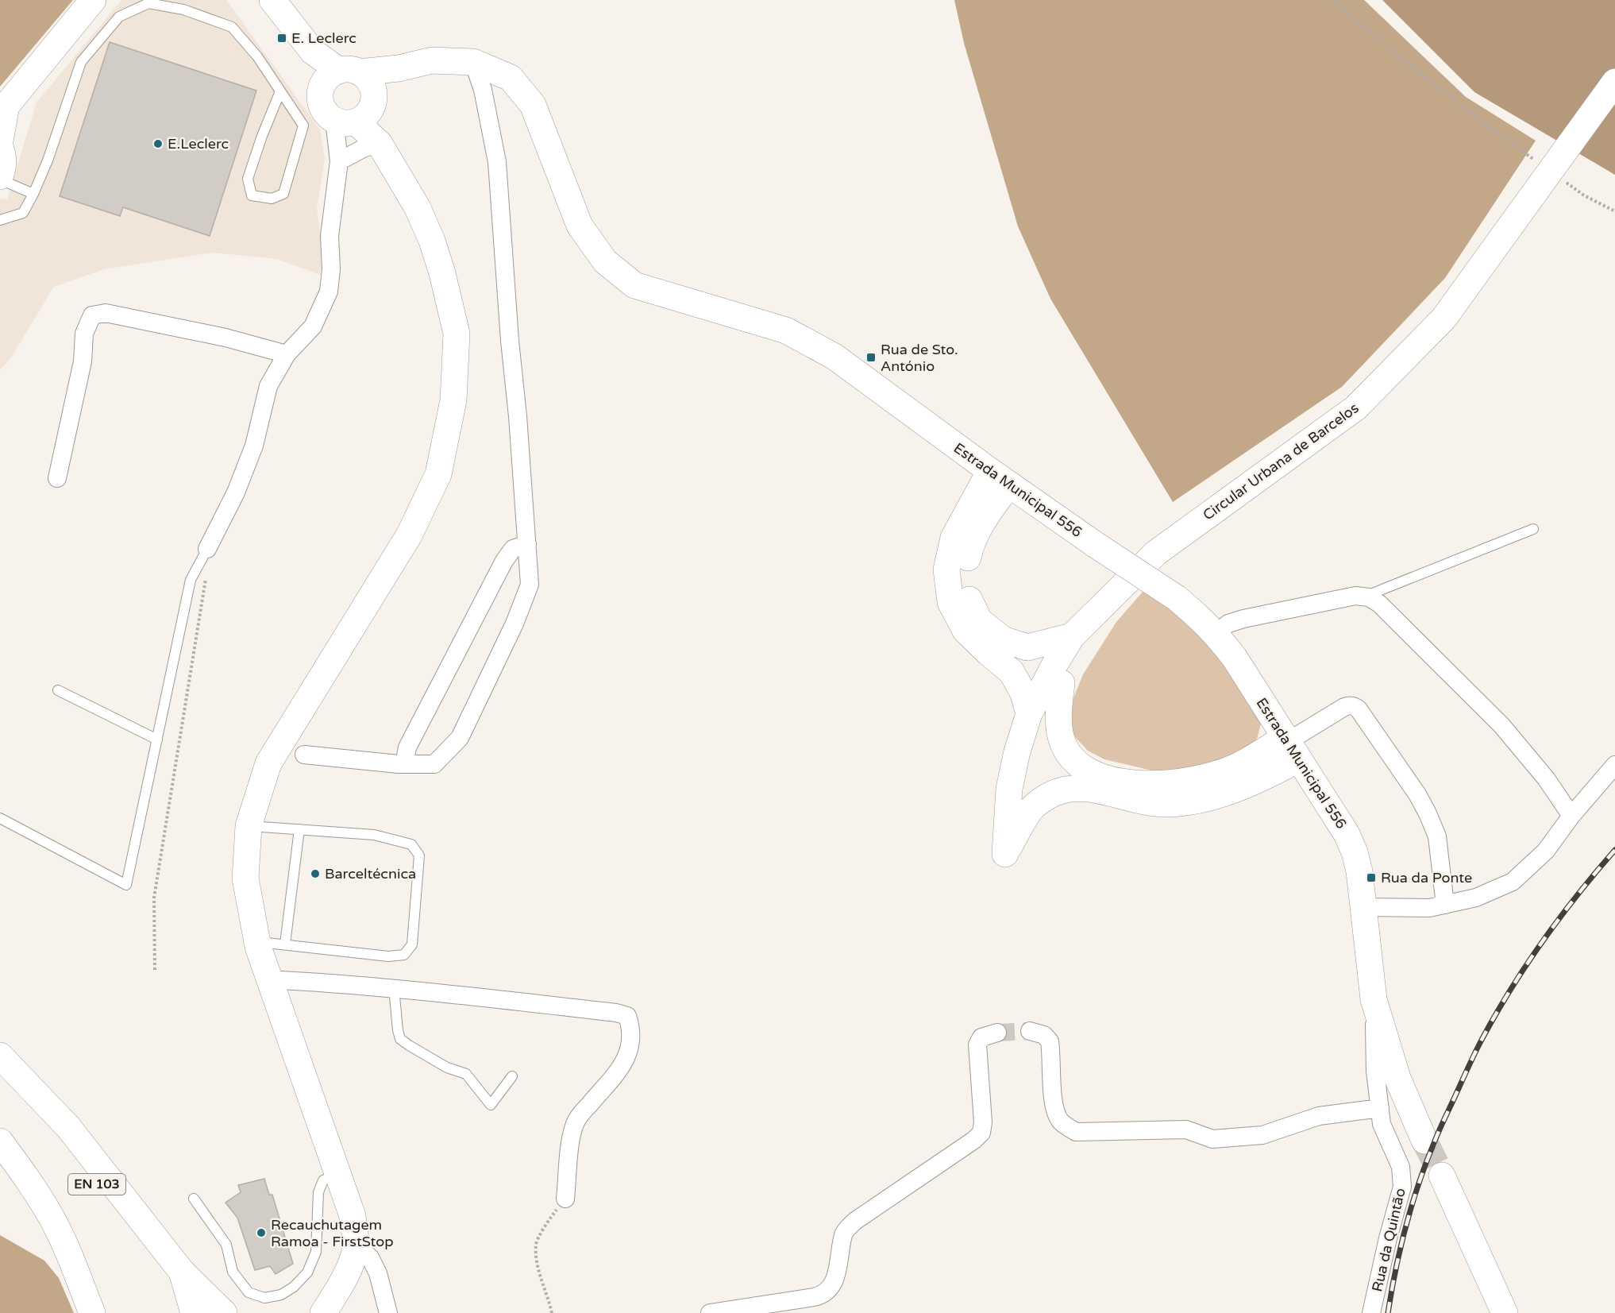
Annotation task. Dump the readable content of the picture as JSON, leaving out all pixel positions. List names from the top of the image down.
{
  "streets": {
    "main road": ["Circular Urbana de Barcelos", "Estrada Municipal 556", "EN 103"],
    "street": ["Rua da Quintão"]
  },
  "crossings": [
    ["Estrada Municipal 556", "Rua da Quintão"]
  ],
  "places": {
    "transit": ["E. Leclerc", "Rua de Sto. António", "Rua da Ponte"],
    "other": ["E.Leclerc", "Barceltécnica", "Recauchutagem Ramoa - FirstStop"]
  }
}
